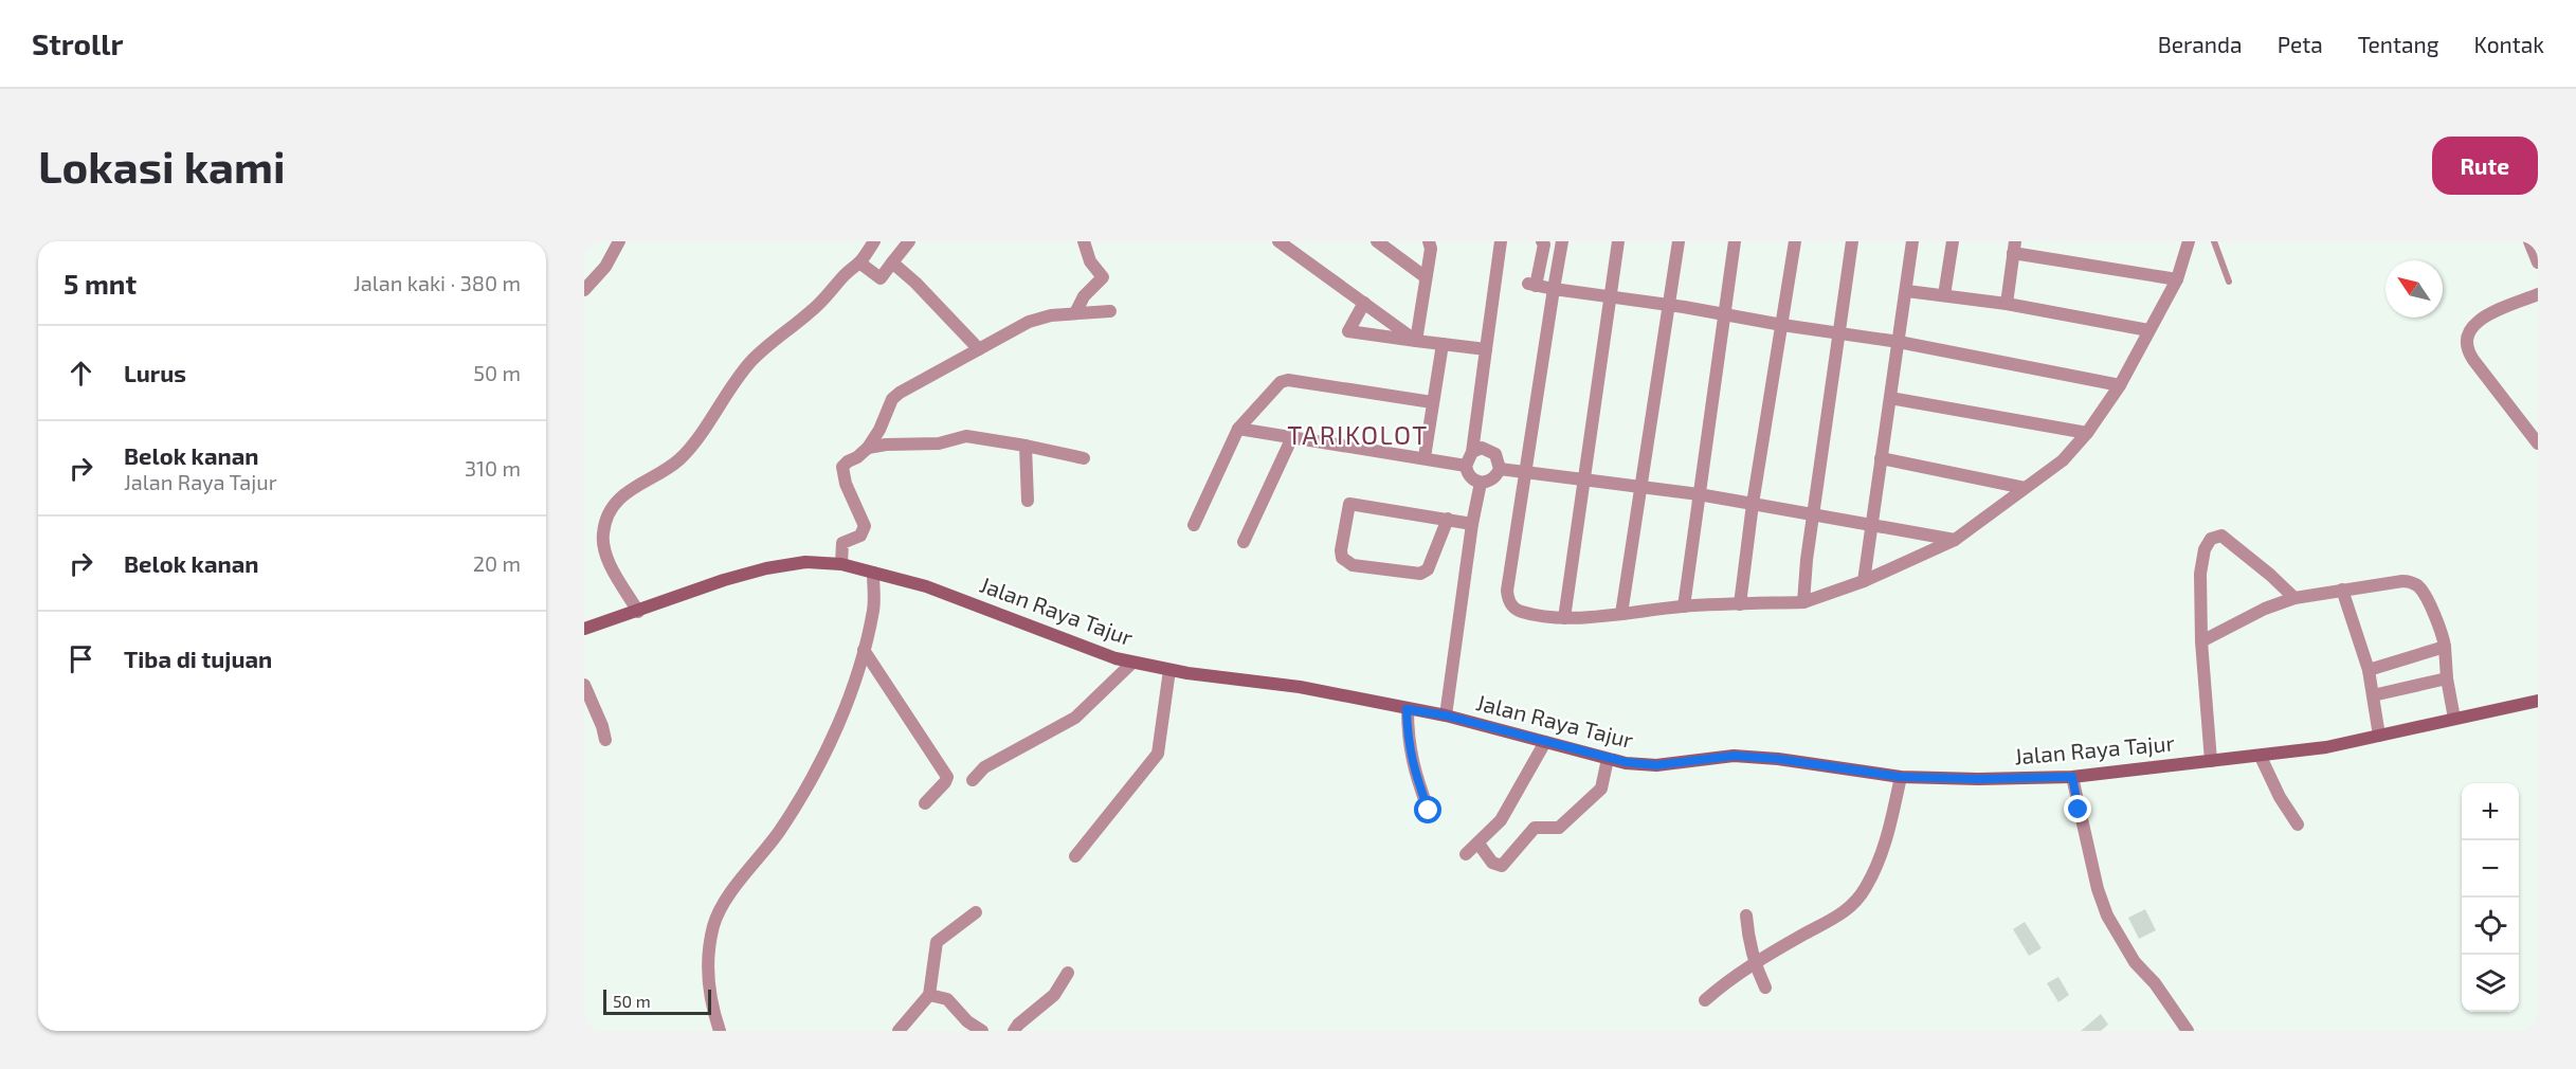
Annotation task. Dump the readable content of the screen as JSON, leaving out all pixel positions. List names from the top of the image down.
{
  "streets": {
    "main road": ["Jalan Raya Tajur"]
  },
  "districts": ["TARIKOLOT"],
  "scale_bar": "50 m",
  "north": "top left",
  "page": {
    "header": "Strollr",
    "nav": [
      "Beranda",
      "Peta",
      "Tentang",
      "Kontak"
    ],
    "buttons": "Rute",
    "title": "Lokasi kami",
    "heading": ["5 mnt", "Jalan kaki · 380 m"],
    "list": [
      ["Lurus", "50 m"],
      ["Belok kanan", "Jalan Raya Tajur", "310 m"],
      ["Belok kanan", "20 m"],
      "Tiba di tujuan"
    ],
    "map_buttons": ["+", "−"],
    "scale": "50 m"
  }
}
